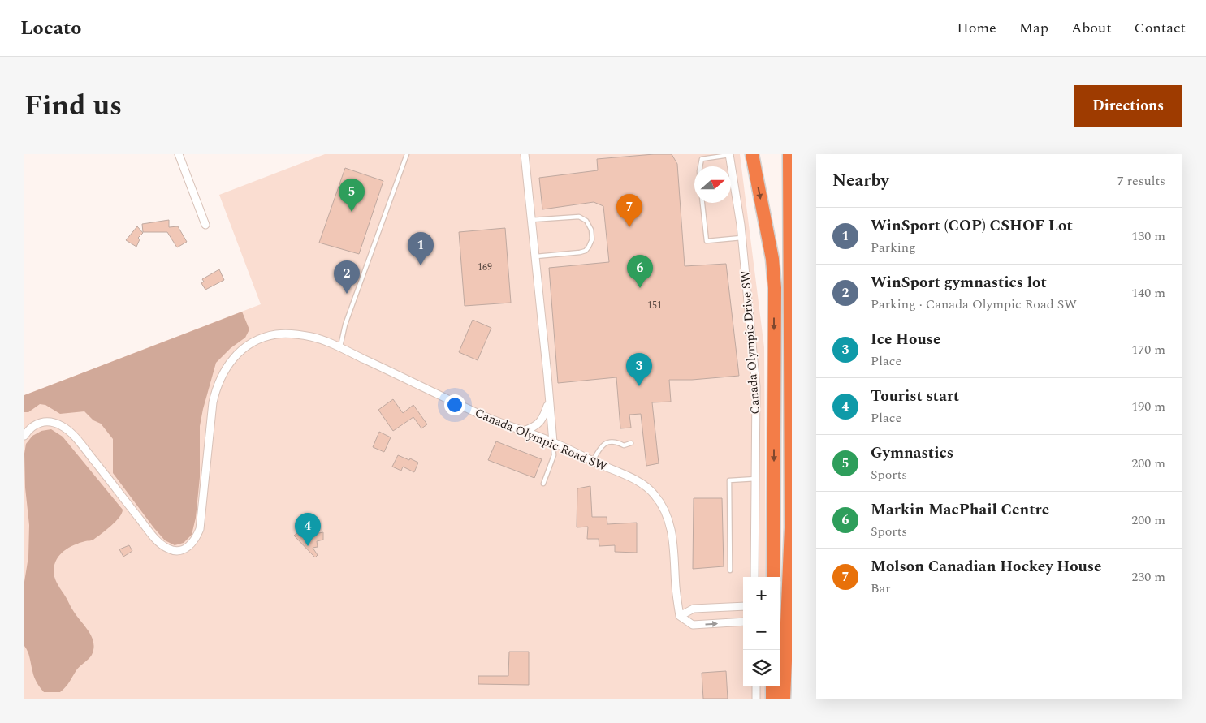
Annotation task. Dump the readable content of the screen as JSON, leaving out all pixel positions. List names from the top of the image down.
{
  "streets": {
    "street": ["Canada Olympic Drive SW", "Canada Olympic Road SW"]
  },
  "house_numbers": ["169", "151"],
  "north": "right",
  "page": {
    "header": "Locato",
    "nav": [
      "Home",
      "Map",
      "About",
      "Contact"
    ],
    "title": "Find us",
    "buttons": "Directions",
    "heading": ["Nearby", "7 results"],
    "pins": [
      "5",
      "7",
      "1",
      "6",
      "2",
      "3",
      "4"
    ],
    "list": [
      {
        "mark": "1",
        "name": "WinSport (COP) CSHOF Lot",
        "note": "Parking",
        "value": "130 m"
      },
      {
        "mark": "2",
        "name": "WinSport gymnastics lot",
        "note": "Parking · Canada Olympic Road SW",
        "value": "140 m"
      },
      {
        "mark": "3",
        "name": "Ice House",
        "note": "Place",
        "value": "170 m"
      },
      {
        "mark": "4",
        "name": "Tourist start",
        "note": "Place",
        "value": "190 m"
      },
      {
        "mark": "5",
        "name": "Gymnastics",
        "note": "Sports",
        "value": "200 m"
      },
      {
        "mark": "6",
        "name": "Markin MacPhail Centre",
        "note": "Sports",
        "value": "200 m"
      },
      {
        "mark": "7",
        "name": "Molson Canadian Hockey House",
        "note": "Bar",
        "value": "230 m"
      }
    ],
    "map_buttons": ["+", "−"]
  }
}
